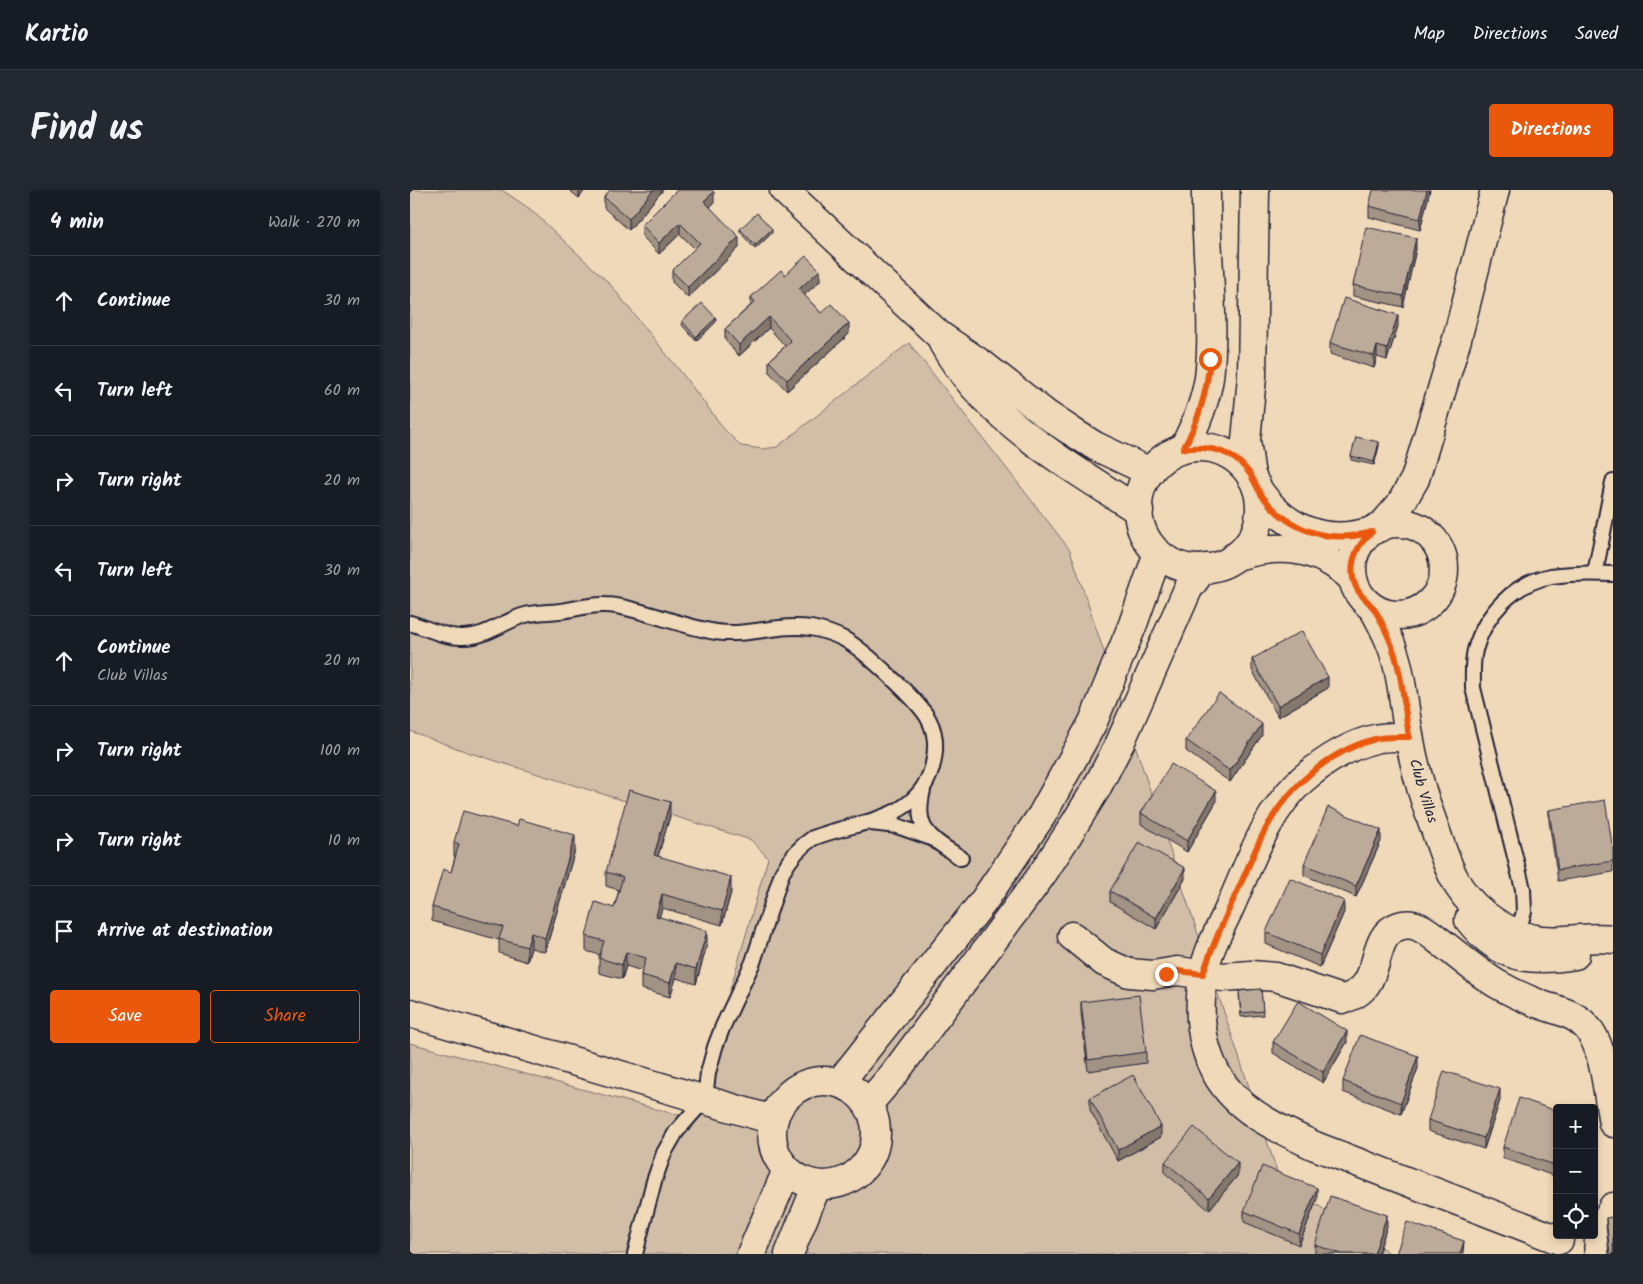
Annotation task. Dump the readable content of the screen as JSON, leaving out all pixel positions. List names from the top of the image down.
{
  "streets": {
    "street": ["Club Villas"]
  },
  "page": {
    "header": "Kartio",
    "nav": ["Map", "Directions", "Saved"],
    "title": "Find us",
    "buttons": [
      "Directions",
      ["Save", "Share"]
    ],
    "heading": ["4 min", "Walk · 270 m"],
    "list": [
      ["Continue", "30 m"],
      ["Turn left", "60 m"],
      ["Turn right", "20 m"],
      ["Turn left", "30 m"],
      ["Continue", "Club Villas", "20 m"],
      ["Turn right", "100 m"],
      ["Turn right", "10 m"],
      "Arrive at destination"
    ],
    "map_buttons": ["+", "−"]
  }
}
